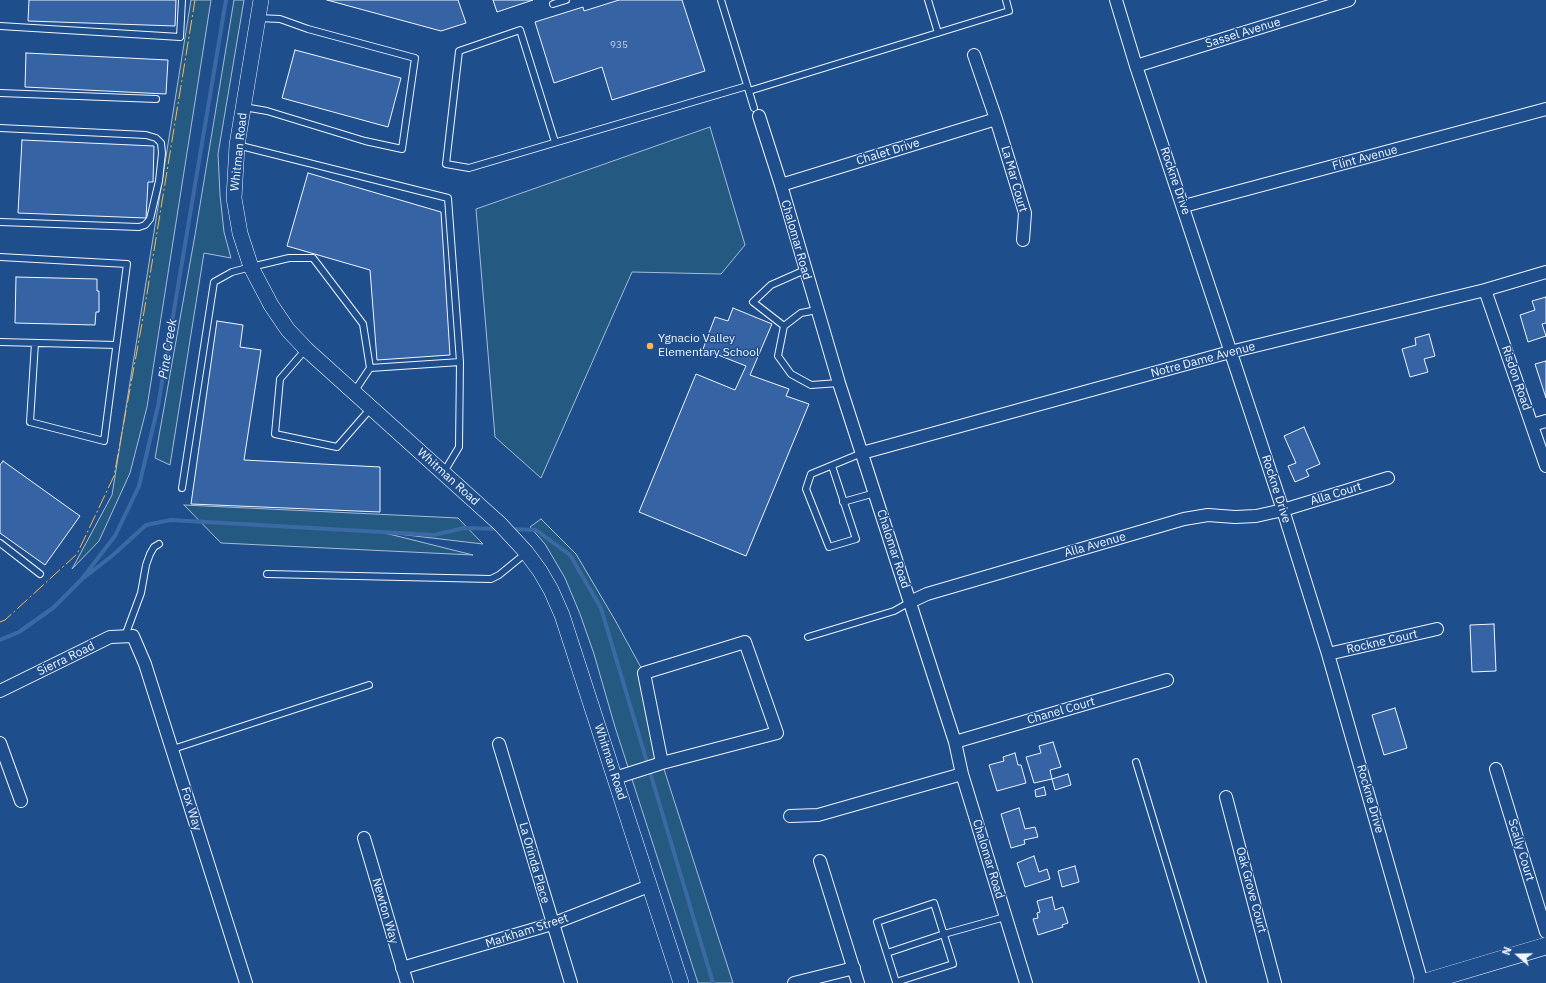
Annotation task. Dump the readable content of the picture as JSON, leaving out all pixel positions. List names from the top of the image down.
{
  "streets": {
    "street": [
      "Sassel Avenue",
      "Whitman Road",
      "Chalet Drive",
      "Flint Avenue",
      "La Mar Court",
      "Rockne Drive",
      "Chalomar Road",
      "Notre Dame Avenue",
      "Risdon Road",
      "Alla Court",
      "Alla Avenue",
      "Rockne Court",
      "Sierra Road",
      "Chanel Court",
      "Fox Way",
      "Scally Court",
      "La Orinda Place",
      "Oak Grove Court",
      "Newton Way",
      "Markham Street"
    ]
  },
  "crossings": [
    ["Sassel Avenue", "Rockne Drive"],
    ["Whitman Road", "Markham Street"],
    ["Chalet Drive", "La Mar Court"],
    ["Chalet Drive", "Chalomar Road"],
    ["Flint Avenue", "Rockne Drive"],
    ["Rockne Drive", "Notre Dame Avenue"],
    ["Rockne Drive", "Alla Court"],
    ["Rockne Drive", "Alla Avenue"],
    ["Rockne Drive", "Rockne Court"],
    ["Chalomar Road", "Notre Dame Avenue"],
    ["Chalomar Road", "Alla Avenue"],
    ["Chalomar Road", "Chanel Court"],
    ["Notre Dame Avenue", "Risdon Road"],
    ["Alla Court", "Alla Avenue"],
    ["Sierra Road", "Fox Way"],
    ["La Orinda Place", "Markham Street"],
    ["Newton Way", "Markham Street"]
  ],
  "water": ["Pine Creek"],
  "places": ["Ygnacio Valley Elementary School"],
  "house_numbers": ["935"],
  "north": "left"
}
